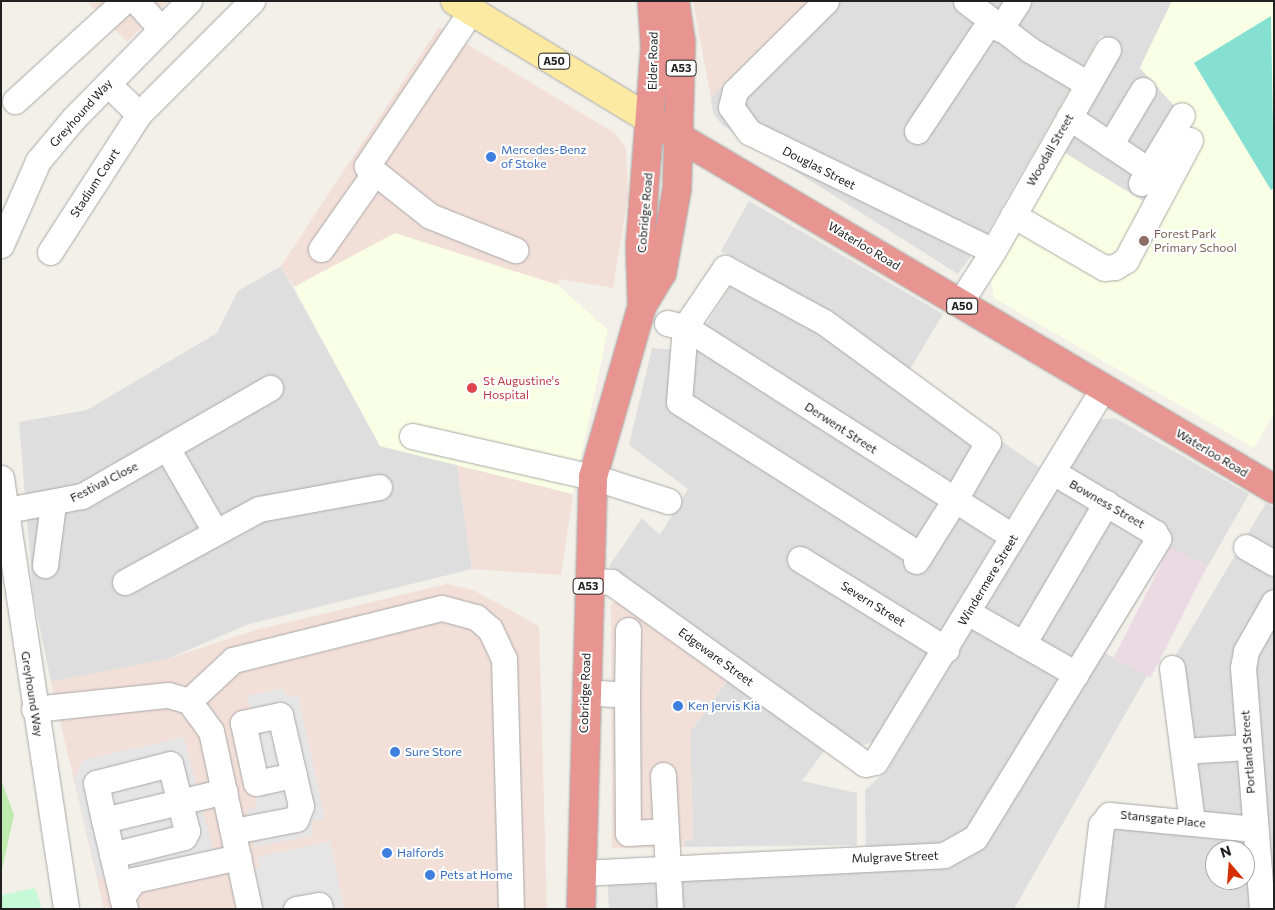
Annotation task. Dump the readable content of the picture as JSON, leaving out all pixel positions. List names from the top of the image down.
{
  "streets": {
    "highway": [
      "A50",
      "Elder Road",
      "A53",
      "Cobridge Road",
      "Waterloo Road"
    ],
    "street": [
      "Greyhound Way",
      "Woodall Street",
      "Douglas Street",
      "Stadium Court",
      "Derwent Street",
      "Festival Close",
      "Bowness Street",
      "Windermere Street",
      "Severn Street",
      "Edgeware Street",
      "Portland Street",
      "Stansgate Place",
      "Mulgrave Street"
    ]
  },
  "crossings": [
    ["Elder Road", "Cobridge Road"],
    ["Elder Road", "Waterloo Road"],
    ["A53", "Cobridge Road"],
    ["A53", "Waterloo Road"],
    ["Greyhound Way", "Festival Close"],
    ["Woodall Street", "Douglas Street"],
    ["Cobridge Road", "Waterloo Road"],
    ["Cobridge Road", "Edgeware Street"],
    ["Cobridge Road", "Mulgrave Street"],
    ["Waterloo Road", "Windermere Street"],
    ["Derwent Street", "Windermere Street"],
    ["Bowness Street", "Windermere Street"],
    ["Bowness Street", "Mulgrave Street"],
    ["Windermere Street", "Severn Street"],
    ["Windermere Street", "Edgeware Street"],
    ["Portland Street", "Stansgate Place"]
  ],
  "places": [
    "Mercedes-Benz of Stoke",
    "Forest Park Primary School",
    "St Augustine's Hospital",
    "Ken Jervis Kia",
    "Sure Store",
    "Halfords",
    "Pets at Home"
  ],
  "north": "top"
}
